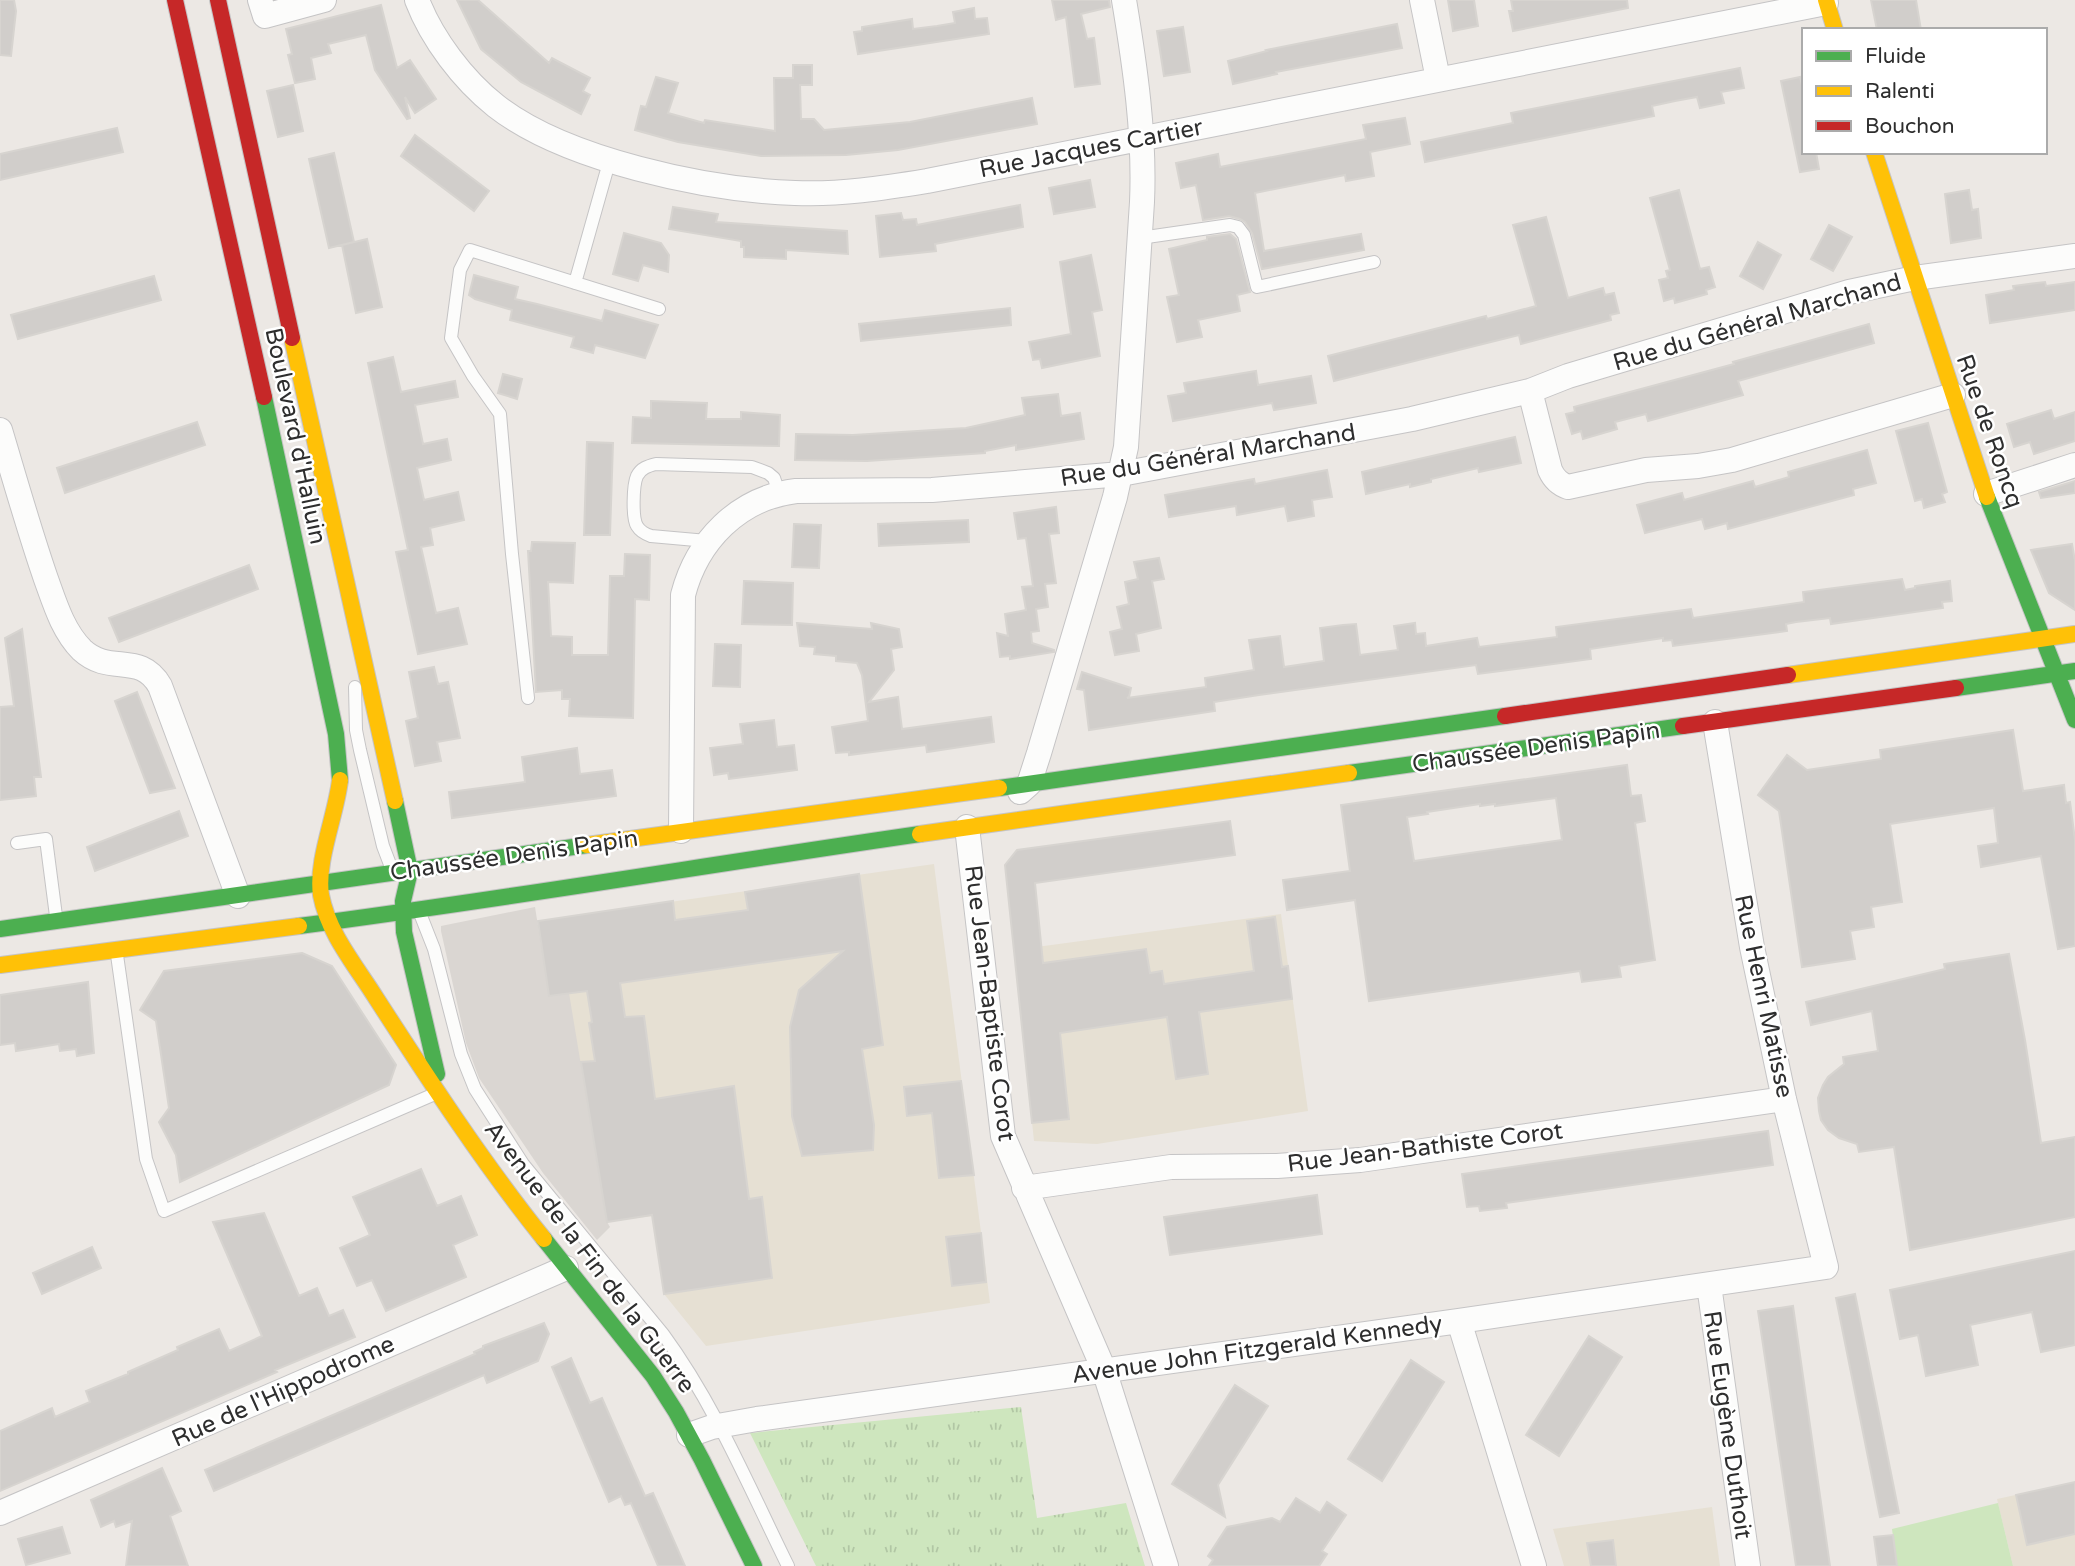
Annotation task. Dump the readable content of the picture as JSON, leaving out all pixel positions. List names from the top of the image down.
{
  "streets": {
    "main road": [
      "Rue de Roncq",
      "Boulevard d'Halluin",
      "Chaussée Denis Papin",
      "Avenue de la Fin de la Guerre"
    ],
    "street": [
      "Rue Jacques Cartier",
      "Rue du Général Marchand",
      "Rue Henri Matisse",
      "Rue Jean-Baptiste Corot",
      "Rue Jean-Bathiste Corot",
      "Avenue John Fitzgerald Kennedy",
      "Rue de l'Hippodrome",
      "Rue Eugène Duthoit"
    ]
  },
  "crossings": [
    ["Rue du Général Marchand", "Rue de Roncq"],
    ["Rue du Général Marchand", "Chaussée Denis Papin"],
    ["Rue de Roncq", "Chaussée Denis Papin"],
    ["Boulevard d'Halluin", "Chaussée Denis Papin"],
    ["Boulevard d'Halluin", "Avenue de la Fin de la Guerre"],
    ["Chaussée Denis Papin", "Rue Henri Matisse"],
    ["Chaussée Denis Papin", "Rue Jean-Baptiste Corot"],
    ["Chaussée Denis Papin", "Avenue de la Fin de la Guerre"],
    ["Rue Henri Matisse", "Rue Jean-Bathiste Corot"],
    ["Rue Henri Matisse", "Avenue John Fitzgerald Kennedy"],
    ["Rue Jean-Baptiste Corot", "Rue Jean-Bathiste Corot"],
    ["Rue Jean-Baptiste Corot", "Avenue John Fitzgerald Kennedy"],
    ["Avenue de la Fin de la Guerre", "Avenue John Fitzgerald Kennedy"],
    ["Avenue de la Fin de la Guerre", "Rue de l'Hippodrome"],
    ["Avenue John Fitzgerald Kennedy", "Rue Eugène Duthoit"]
  ],
  "legend": ["Fluide", "Ralenti", "Bouchon"]
}
